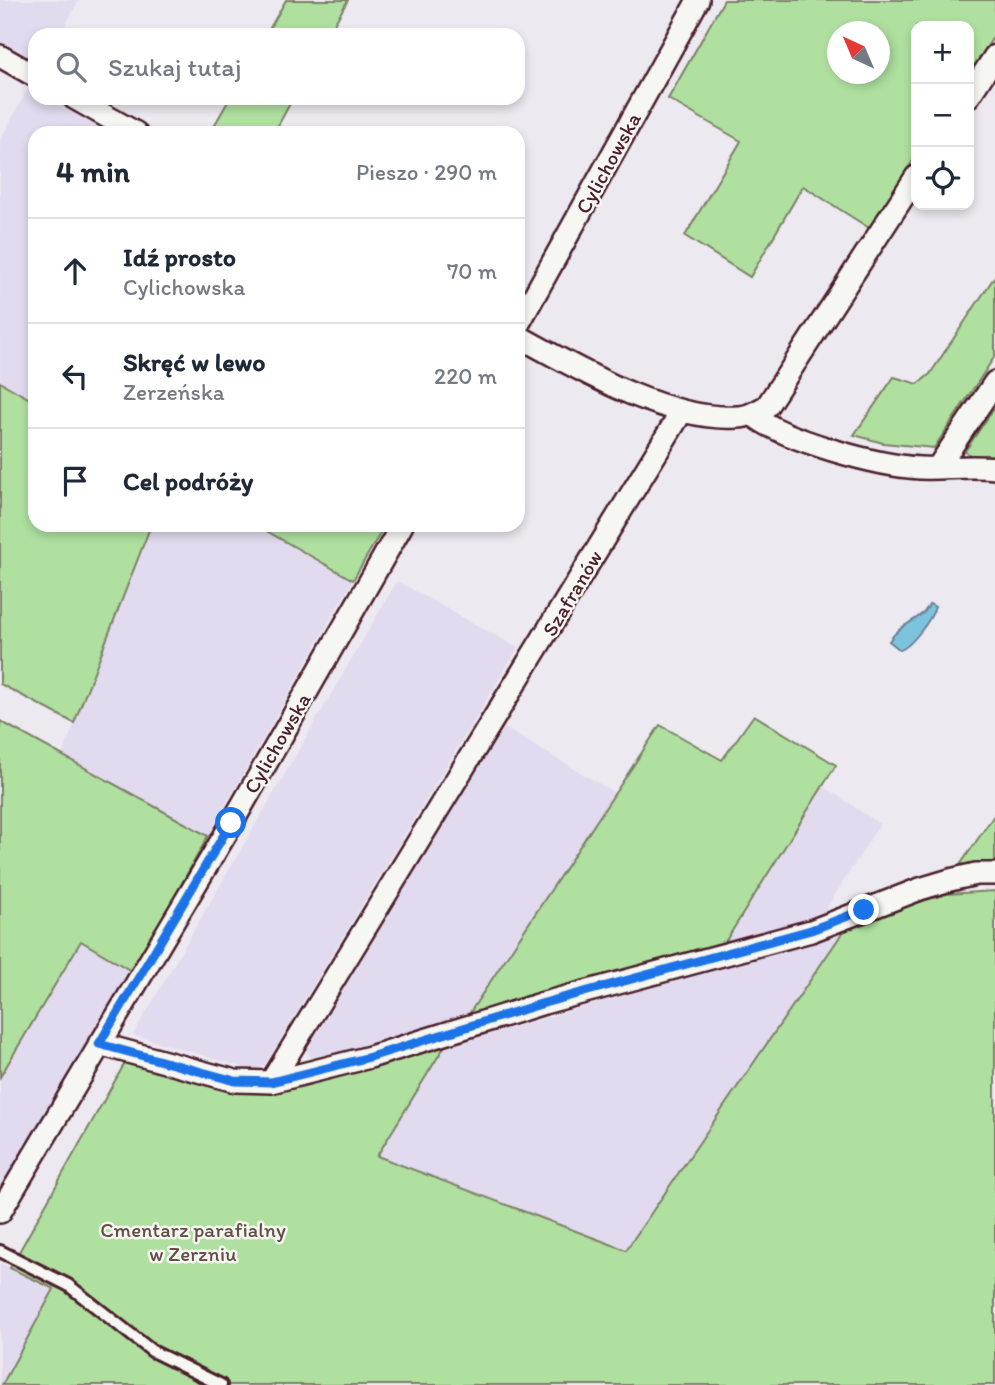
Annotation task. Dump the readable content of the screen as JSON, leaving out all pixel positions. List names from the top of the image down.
{
  "streets": {
    "street": ["Cylichowska", "Szafranów"]
  },
  "parks": ["Cmentarz parafialny w Zerzniu"],
  "north": "top left",
  "page": {
    "map_buttons": ["+", "−"],
    "search": "Szukaj tutaj",
    "heading": ["4 min", "Pieszo · 290 m"],
    "list": [
      ["Idź prosto", "Cylichowska", "70 m"],
      ["Skręć w lewo", "Zerzeńska", "220 m"],
      "Cel podróży"
    ]
  }
}
